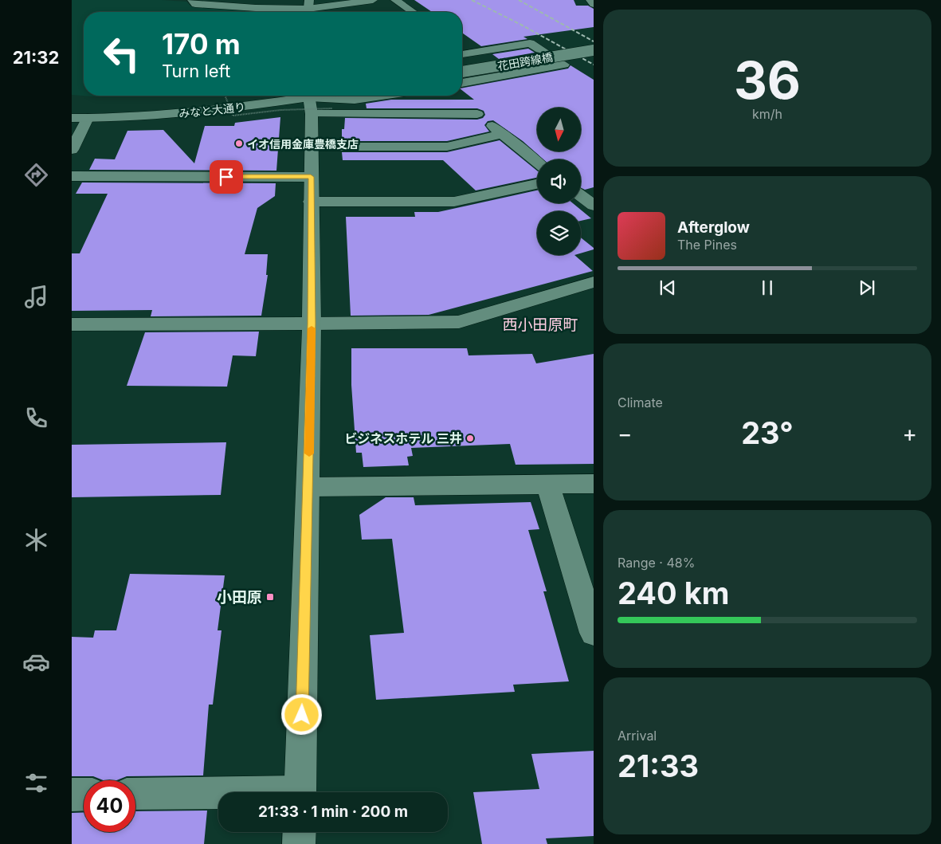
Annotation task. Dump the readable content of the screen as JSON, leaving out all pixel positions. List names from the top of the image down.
{
  "streets": {
    "street": ["花田跨線橋", "みなと大通り"]
  },
  "districts": ["西小田原町"],
  "places": {
    "other": ["イオ信用金庫豊橋支店", "ビジネスホテル 三井"],
    "transit": ["小田原"]
  },
  "north": "bottom",
  "page": {
    "tabs": "21:32",
    "tile": [
      ["36", "km/h"],
      "Climate",
      ["Range · 48%", "240 km"],
      ["Arrival", "21:33"]
    ],
    "turn": ["170 m", "Turn left"],
    "song": ["Afterglow", "The Pines"],
    "heat": ["−", "23°", "+"],
    "limit": "40",
    "trip": "21:33 · 1 min · 200 m"
  }
}
